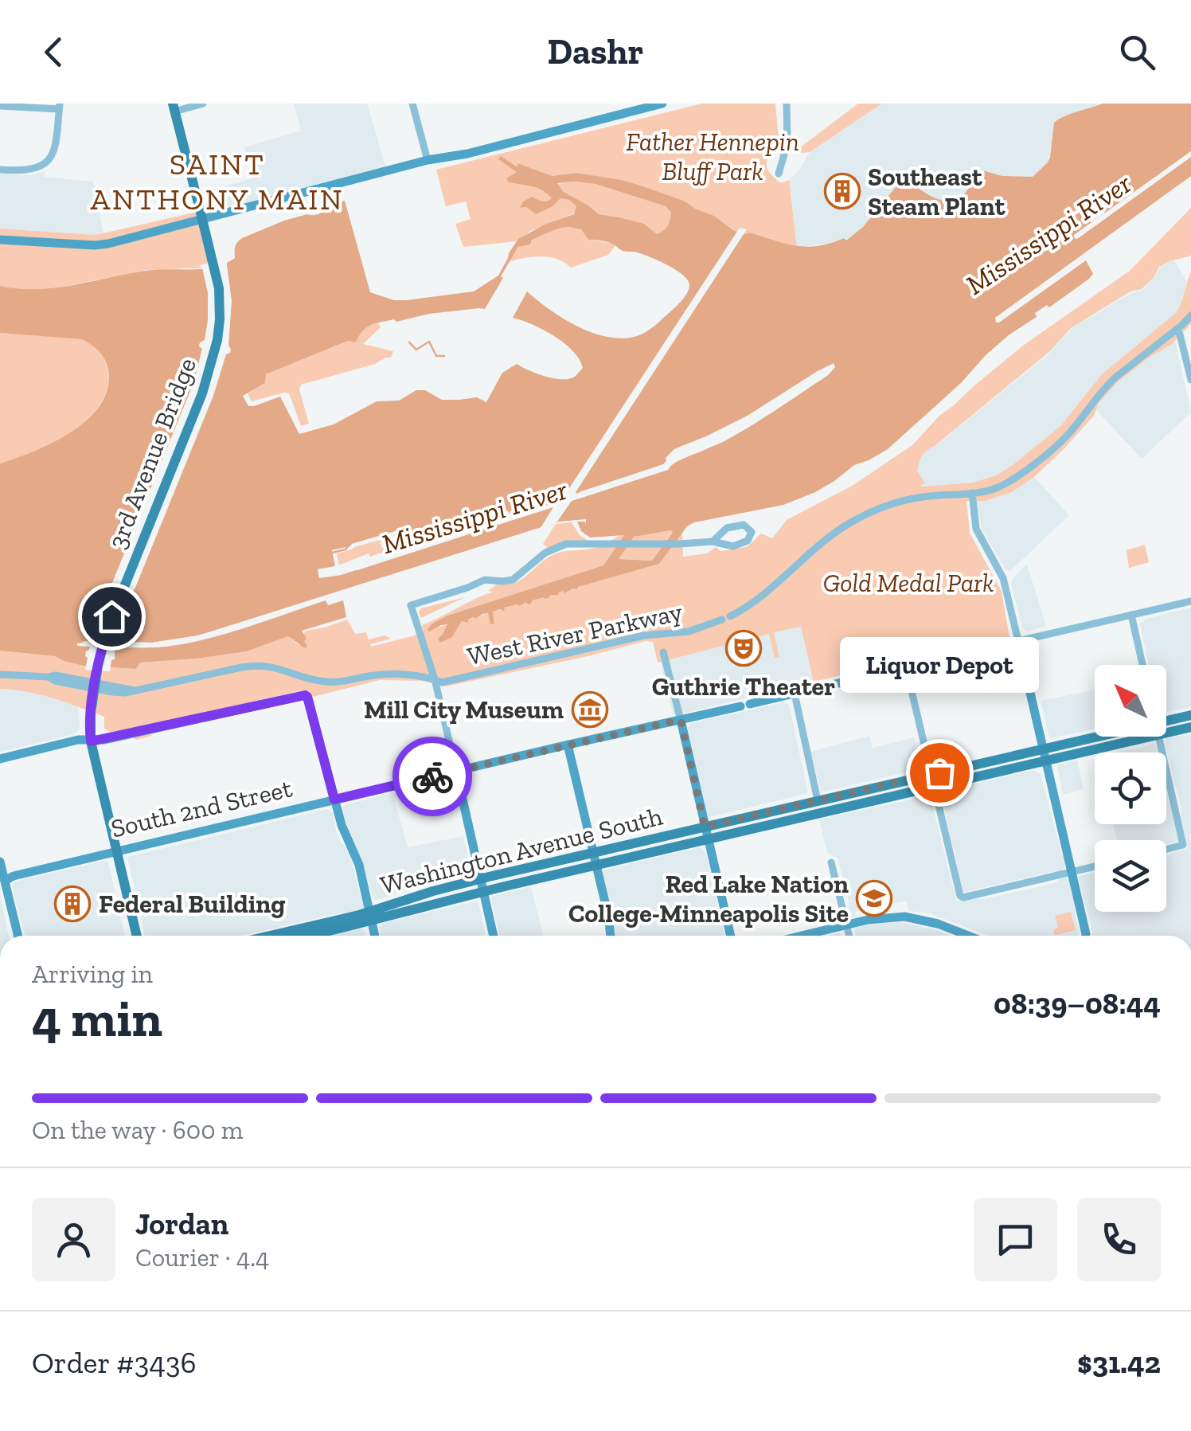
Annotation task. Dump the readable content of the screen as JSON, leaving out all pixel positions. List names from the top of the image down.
{
  "streets": {
    "main road": ["3rd Avenue Bridge", "Washington Avenue South"],
    "street": ["West River Parkway", "South 2nd Street"]
  },
  "crossings": [
    ["3rd Avenue Bridge", "South 2nd Street"]
  ],
  "districts": ["SAINT ANTHONY MAIN"],
  "water": ["Mississippi River"],
  "parks": ["Father Hennepin Bluff Park", "Gold Medal Park"],
  "places": {
    "building": ["Southeast Steam Plant", "Federal Building"],
    "theatre": ["Guthrie Theater"],
    "museum": ["Mill City Museum"],
    "other": ["Liquor Depot"],
    "school or university": ["Red Lake Nation College-Minneapolis Site"]
  },
  "north": "top left",
  "page": {
    "header": "Dashr",
    "bubble": "Liquor Depot",
    "heading": ["4 min", "Arriving in", "08:39–08:44"],
    "panel": [
      "Jordan",
      "Courier · 4.4",
      "Order #3436",
      "$31.42"
    ],
    "bar": "On the way · 600 m"
  }
}
